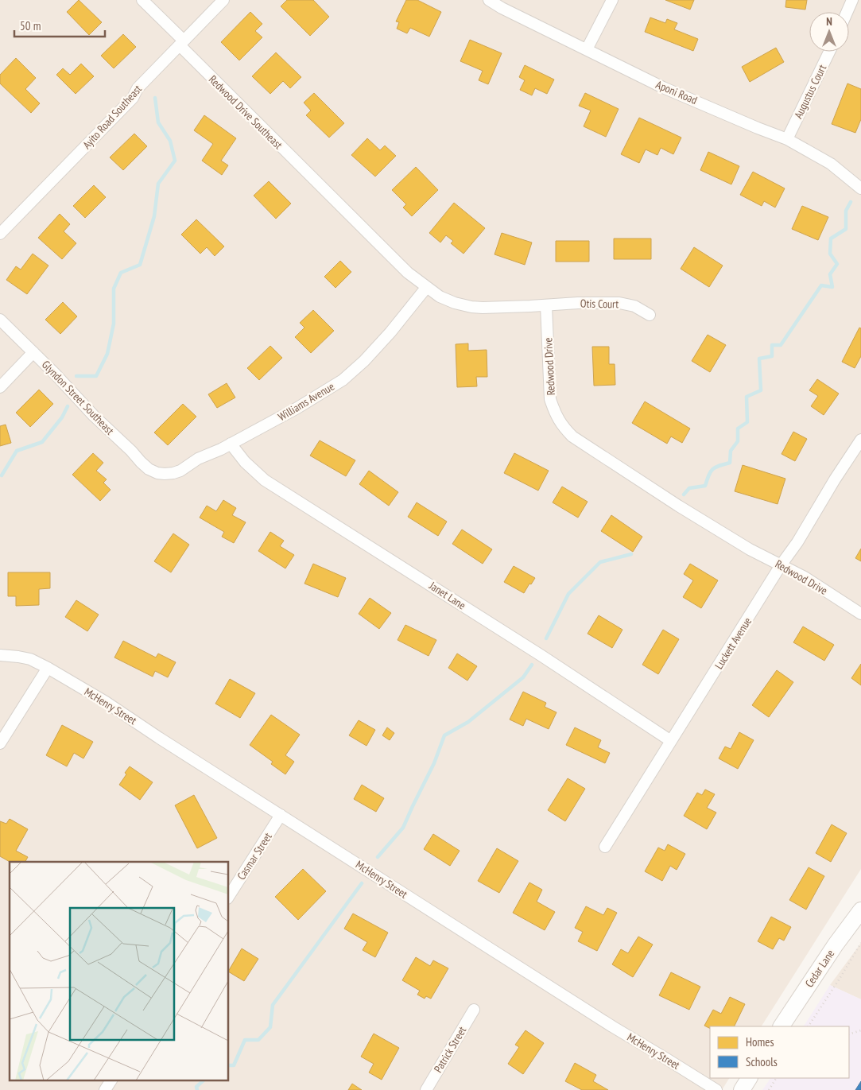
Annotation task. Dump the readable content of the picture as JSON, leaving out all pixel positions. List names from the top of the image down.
{
  "streets": {
    "main road": ["Cedar Lane"],
    "street": [
      "Augustus Court",
      "Aponi Road",
      "Redwood Drive Southeast",
      "Ayito Road Southeast",
      "Otis Court",
      "Redwood Drive",
      "Glyndon Street Southeast",
      "Williams Avenue",
      "Janet Lane",
      "Luckett Avenue",
      "McHenry Street",
      "Casmar Street",
      "Patrick Street"
    ]
  },
  "crossings": [
    ["Augustus Court", "Aponi Road"],
    ["Redwood Drive Southeast", "Ayito Road Southeast"],
    ["Redwood Drive Southeast", "Williams Avenue"],
    ["Otis Court", "Redwood Drive"],
    ["Redwood Drive", "Luckett Avenue"],
    ["Glyndon Street Southeast", "Williams Avenue"],
    ["Williams Avenue", "Janet Lane"],
    ["Janet Lane", "Luckett Avenue"],
    ["McHenry Street", "Casmar Street"]
  ],
  "legend": ["Homes", "Schools"],
  "scale_bar": "50 m",
  "north": "top"
}
